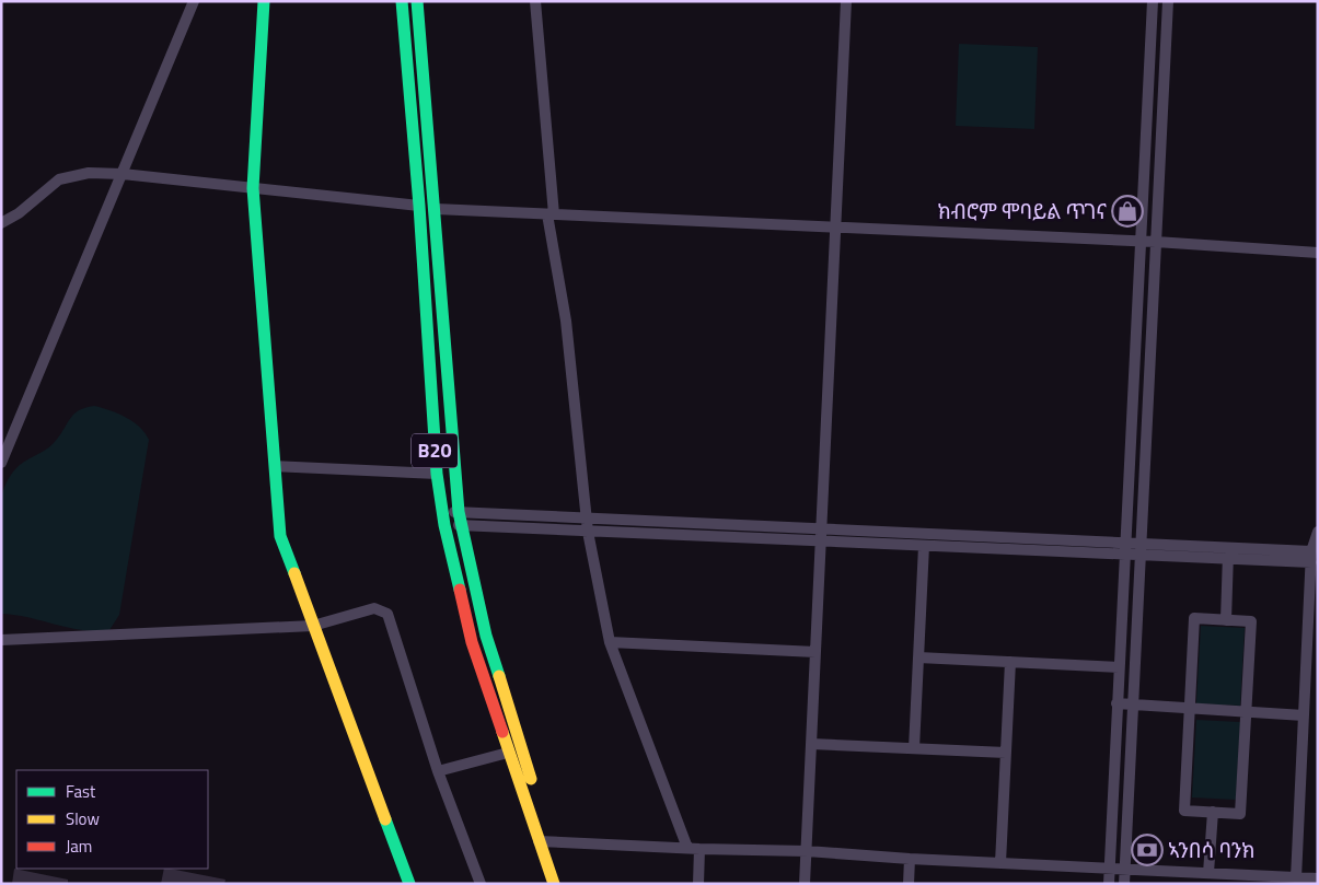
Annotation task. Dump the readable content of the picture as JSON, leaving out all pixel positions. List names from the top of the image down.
{
  "streets": {
    "main road": ["B20"]
  },
  "places": {
    "shop": ["ክብሮም ሞባይል ጥገና"],
    "bank": ["ኣንበሳ ባንክ"]
  },
  "legend": ["Fast", "Slow", "Jam"]
}
